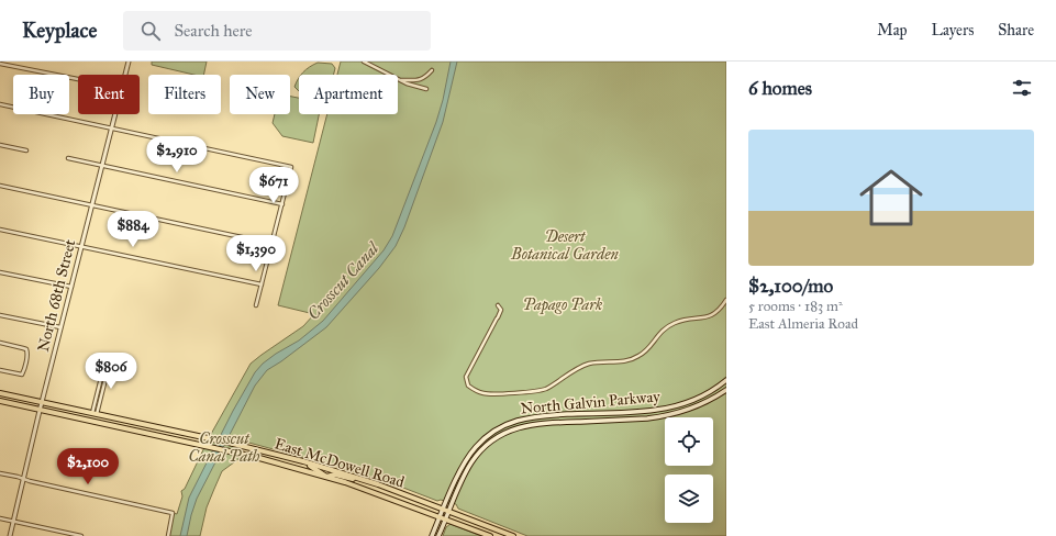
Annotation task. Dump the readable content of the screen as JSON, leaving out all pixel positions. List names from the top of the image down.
{
  "streets": {
    "main road": ["North Galvin Parkway", "East McDowell Road"],
    "street": ["North 68th Street"]
  },
  "crossings": [
    ["North 68th Street", "East McDowell Road"],
    ["North Galvin Parkway", "East McDowell Road"]
  ],
  "water": ["Crosscut Canal"],
  "parks": ["Desert Botanical Garden", "Papago Park", "Crosscut Canal Path"],
  "page": {
    "header": "Keyplace",
    "search": "Search here",
    "nav": ["Map", "Layers", "Share"],
    "heading": "6 homes",
    "chip": [
      "Buy",
      "Rent",
      "Filters",
      "New",
      "Apartment"
    ],
    "list": [
      {
        "name": "$2,100/mo",
        "note": "5 rooms · 183 m² · East Almeria Road"
      }
    ],
    "price": [
      "$2,910",
      "$671",
      "$884",
      "$1,390",
      "$806",
      "$2,100"
    ]
  }
}
